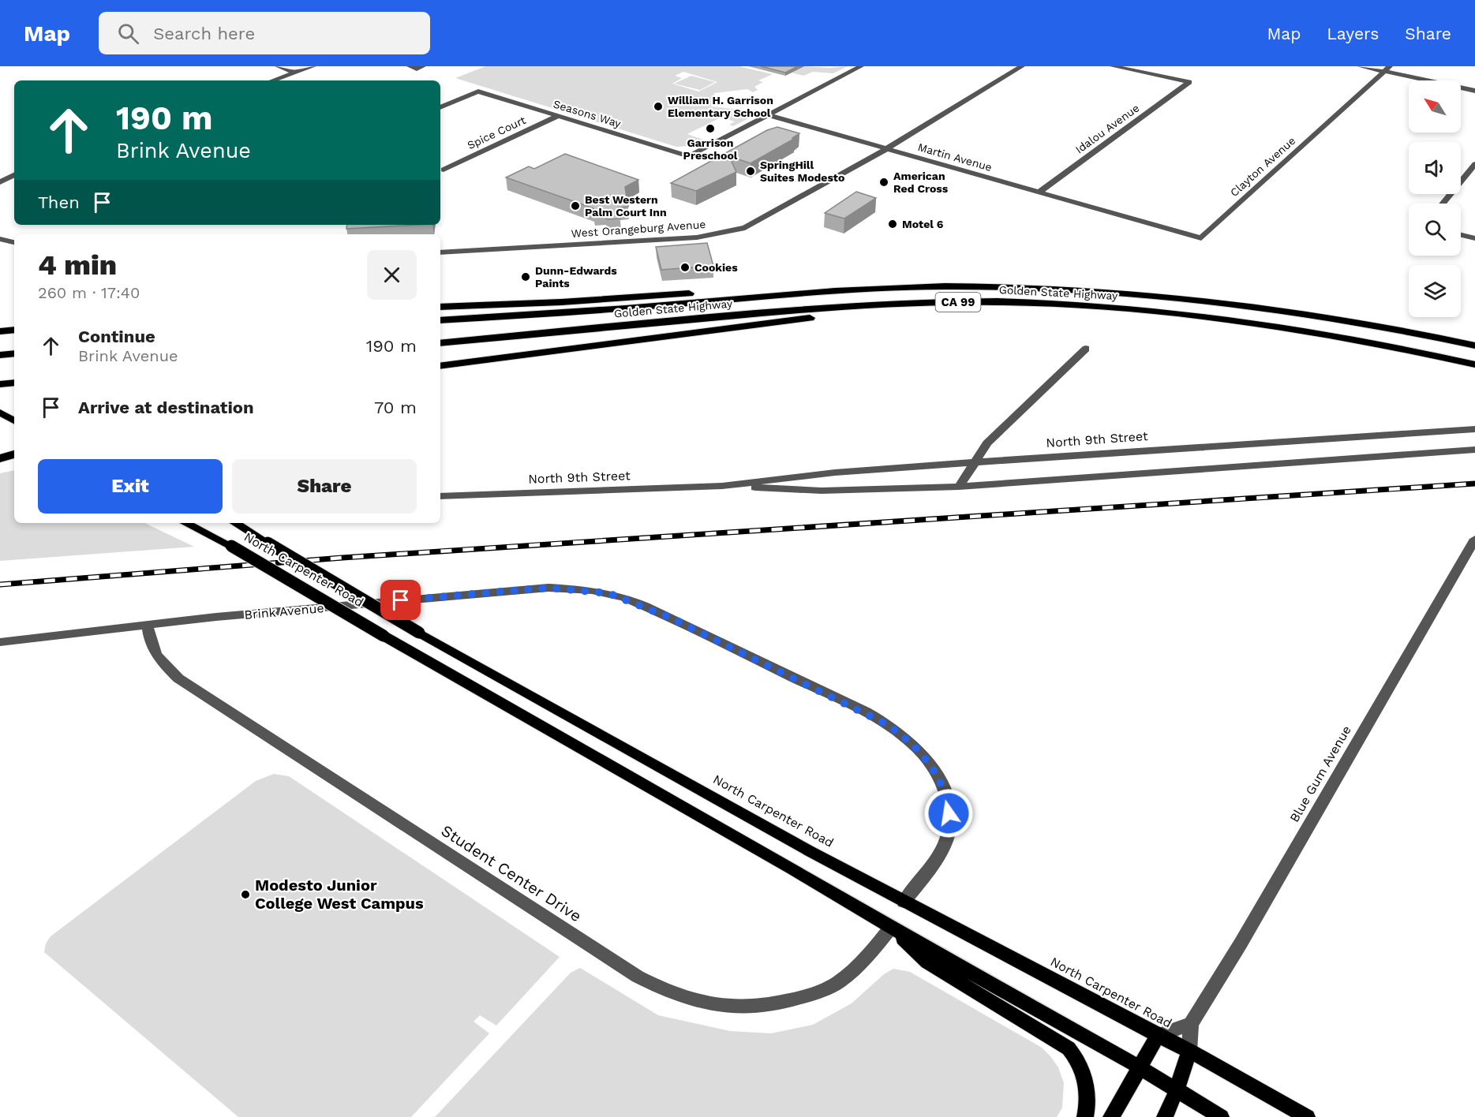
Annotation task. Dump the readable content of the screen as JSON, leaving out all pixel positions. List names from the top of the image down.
{
  "streets": {
    "highway": ["Golden State Highway", "CA 99"],
    "main road": ["North Carpenter Road"],
    "street": [
      "Seasons Way",
      "Idalou Avenue",
      "Spice Court",
      "Martin Avenue",
      "Clayton Avenue",
      "West Orangeburg Avenue",
      "North 9th Street",
      "Brink Avenue",
      "Blue Gum Avenue",
      "Student Center Drive"
    ]
  },
  "crossings": [
    ["Seasons Way", "Spice Court"],
    ["Seasons Way", "Martin Avenue"],
    ["Idalou Avenue", "Martin Avenue"],
    ["Martin Avenue", "Clayton Avenue"],
    ["Martin Avenue", "West Orangeburg Avenue"],
    ["North Carpenter Road", "Brink Avenue"],
    ["North Carpenter Road", "Student Center Drive"],
    ["Brink Avenue", "Student Center Drive"]
  ],
  "places": [
    "William H. Garrison Elementary School",
    "Garrison Preschool",
    "SpringHill Suites Modesto",
    "American Red Cross",
    "Best Western Palm Court Inn",
    "Motel 6",
    "Cookies",
    "Dunn-Edwards Paints",
    "Modesto Junior College West Campus"
  ],
  "north": "top left",
  "page": {
    "header": "Map",
    "search": "Search here",
    "nav": ["Map", "Layers", "Share"],
    "turn": ["190 m", "Brink Avenue"],
    "then": "Then",
    "heading": ["4 min", "260 m · 17:40"],
    "list": [
      {
        "name": "Continue",
        "note": "Brink Avenue",
        "value": "190 m"
      },
      {
        "name": "Arrive at destination",
        "value": "70 m"
      }
    ],
    "buttons": ["Exit", "Share"]
  }
}
